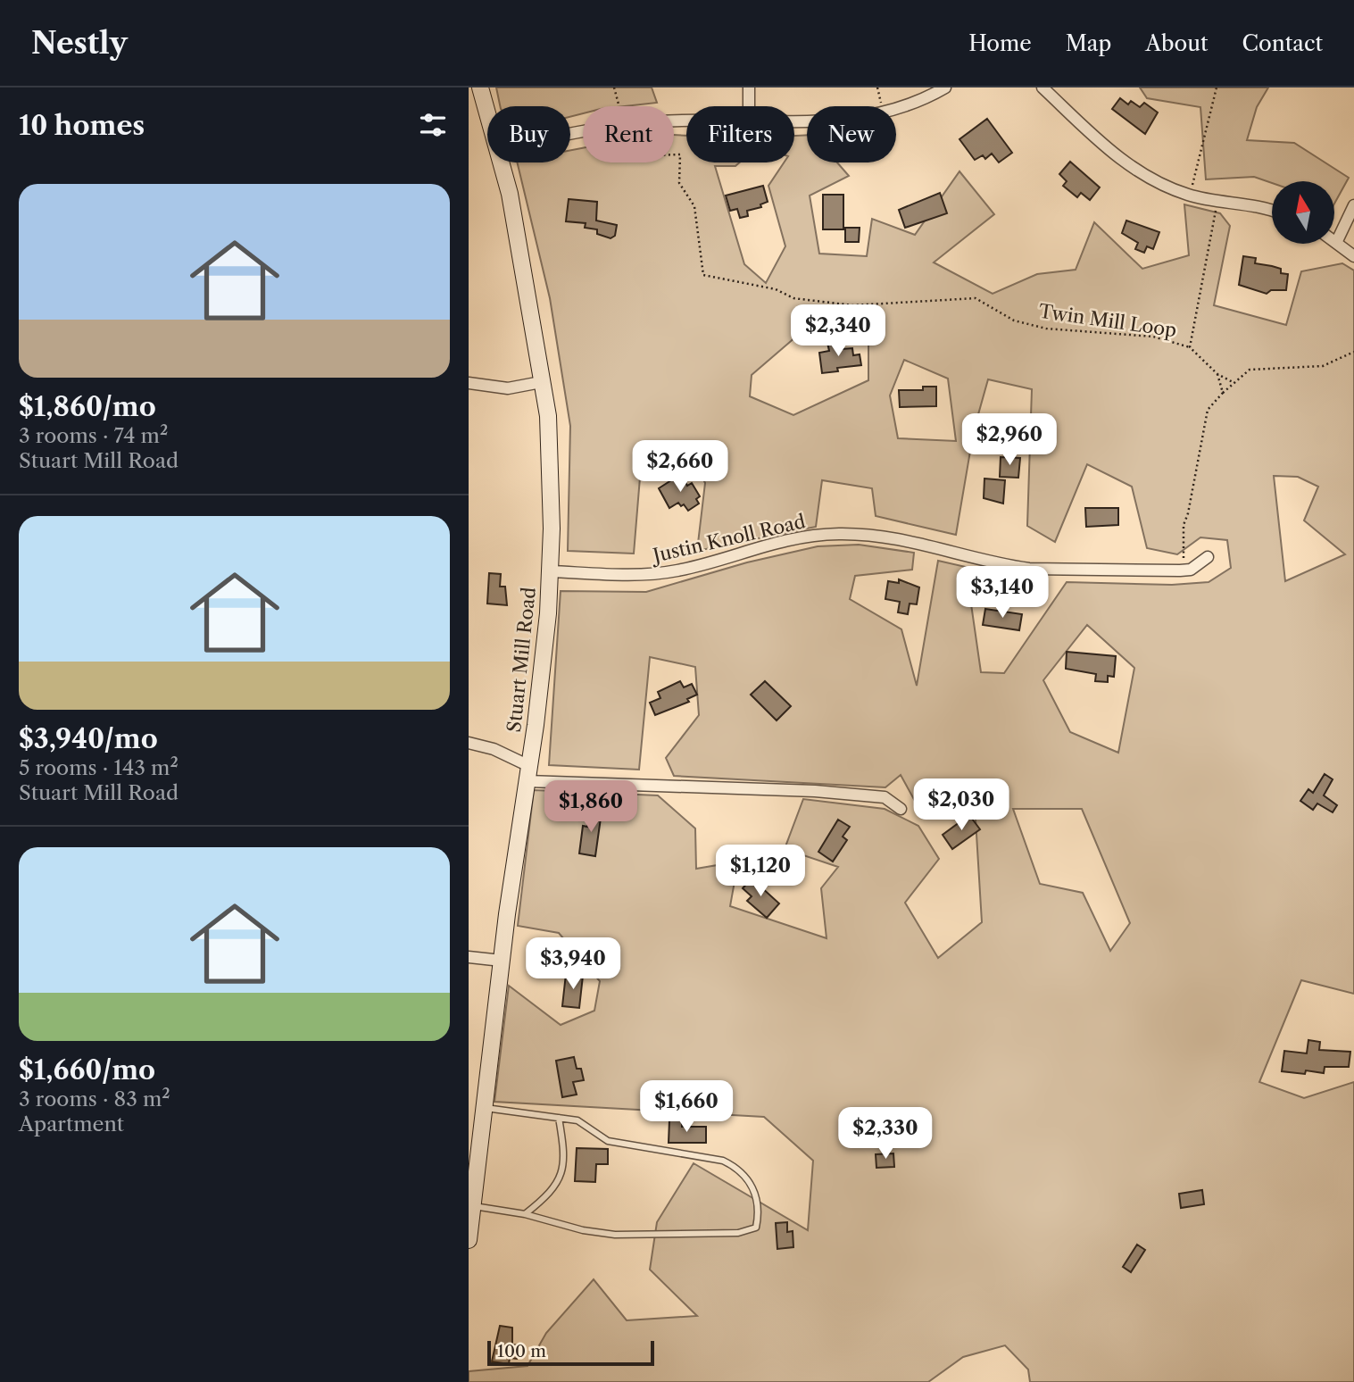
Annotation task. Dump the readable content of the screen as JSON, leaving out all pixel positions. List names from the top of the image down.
{
  "streets": {
    "main road": ["Stuart Mill Road"],
    "street": ["Justin Knoll Road"],
    "path": ["Twin Mill Loop"]
  },
  "crossings": [
    ["Justin Knoll Road", "Stuart Mill Road"]
  ],
  "scale_bar": "100 m",
  "north": "top",
  "page": {
    "header": "Nestly",
    "nav": [
      "Home",
      "Map",
      "About",
      "Contact"
    ],
    "heading": "10 homes",
    "chip": [
      "Buy",
      "Rent",
      "Filters",
      "New"
    ],
    "list": [
      {
        "name": "$1,860/mo",
        "note": "3 rooms · 74 m² · Stuart Mill Road"
      },
      {
        "name": "$3,940/mo",
        "note": "5 rooms · 143 m² · Stuart Mill Road"
      },
      {
        "name": "$1,660/mo",
        "note": "3 rooms · 83 m² · Apartment"
      }
    ],
    "price": [
      "$2,340",
      "$2,960",
      "$2,660",
      "$3,140",
      "$2,030",
      "$1,860",
      "$1,120",
      "$3,940",
      "$1,660",
      "$2,330"
    ],
    "scale": "100 m"
  }
}
